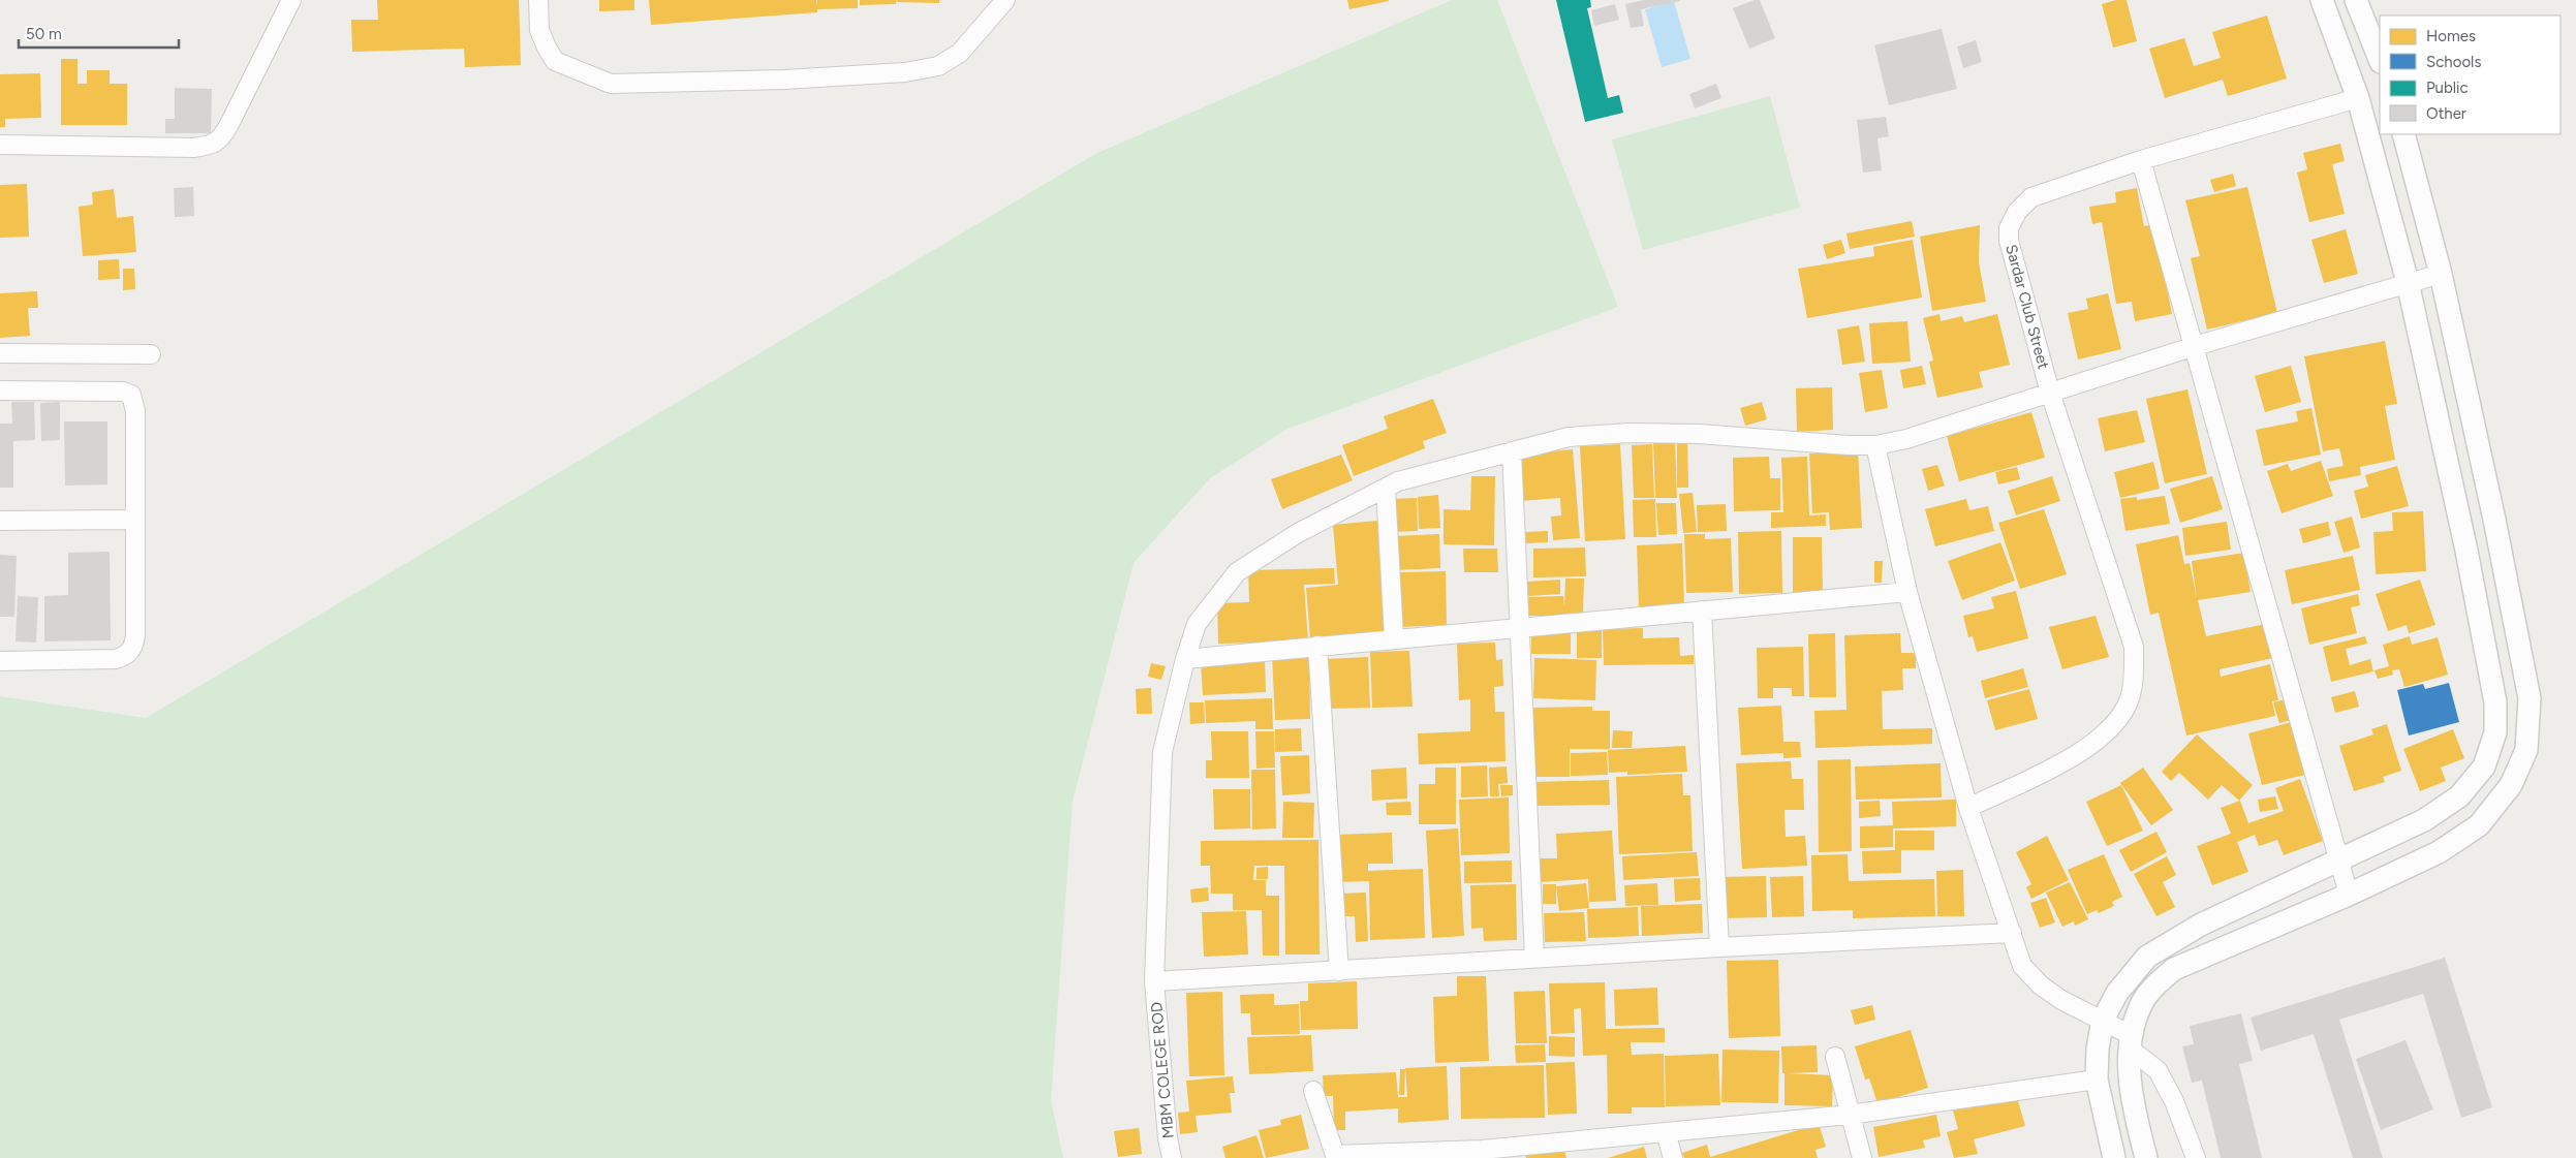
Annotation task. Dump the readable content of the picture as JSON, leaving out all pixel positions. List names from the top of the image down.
{
  "streets": {
    "street": ["Sardar Club Street", "MBM COLEGE ROD"]
  },
  "crossings": [
    ["Sardar Club Street", "MBM COLEGE ROD"]
  ],
  "legend": [
    "Homes",
    "Schools",
    "Public",
    "Other"
  ],
  "scale_bar": "50 m"
}
